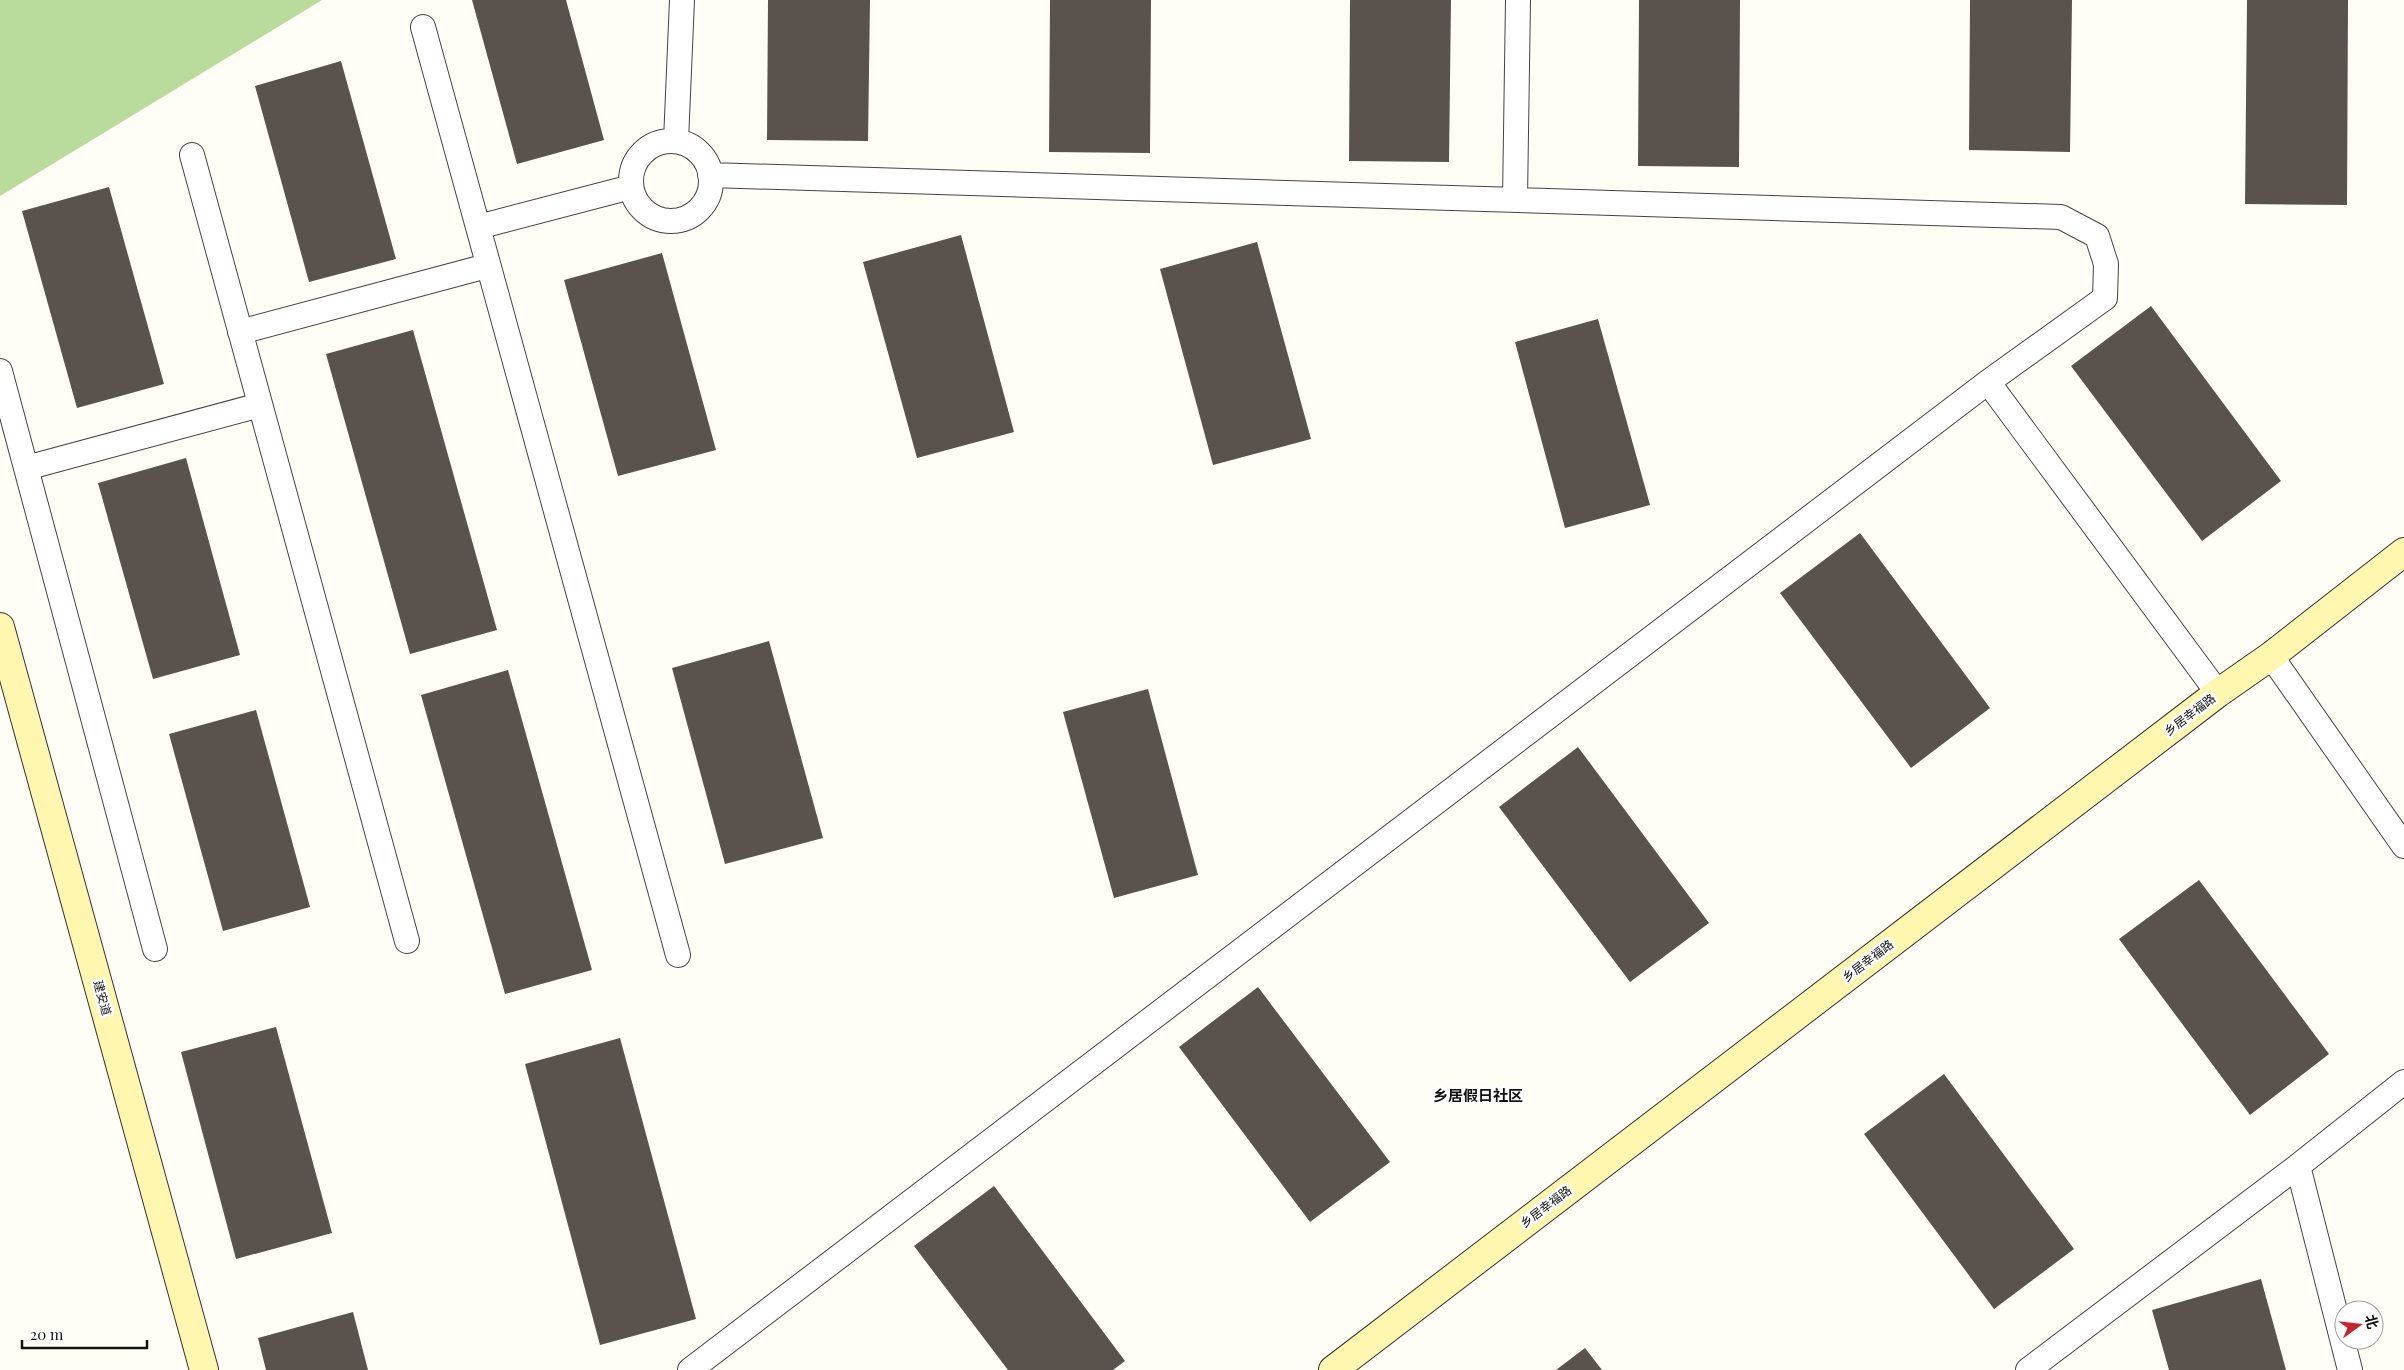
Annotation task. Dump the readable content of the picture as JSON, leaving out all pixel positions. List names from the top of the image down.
{
  "streets": {
    "street": ["乡居幸福路", "建安道"]
  },
  "districts": ["乡居假日社区"],
  "scale_bar": "20 m",
  "north": "right"
}
